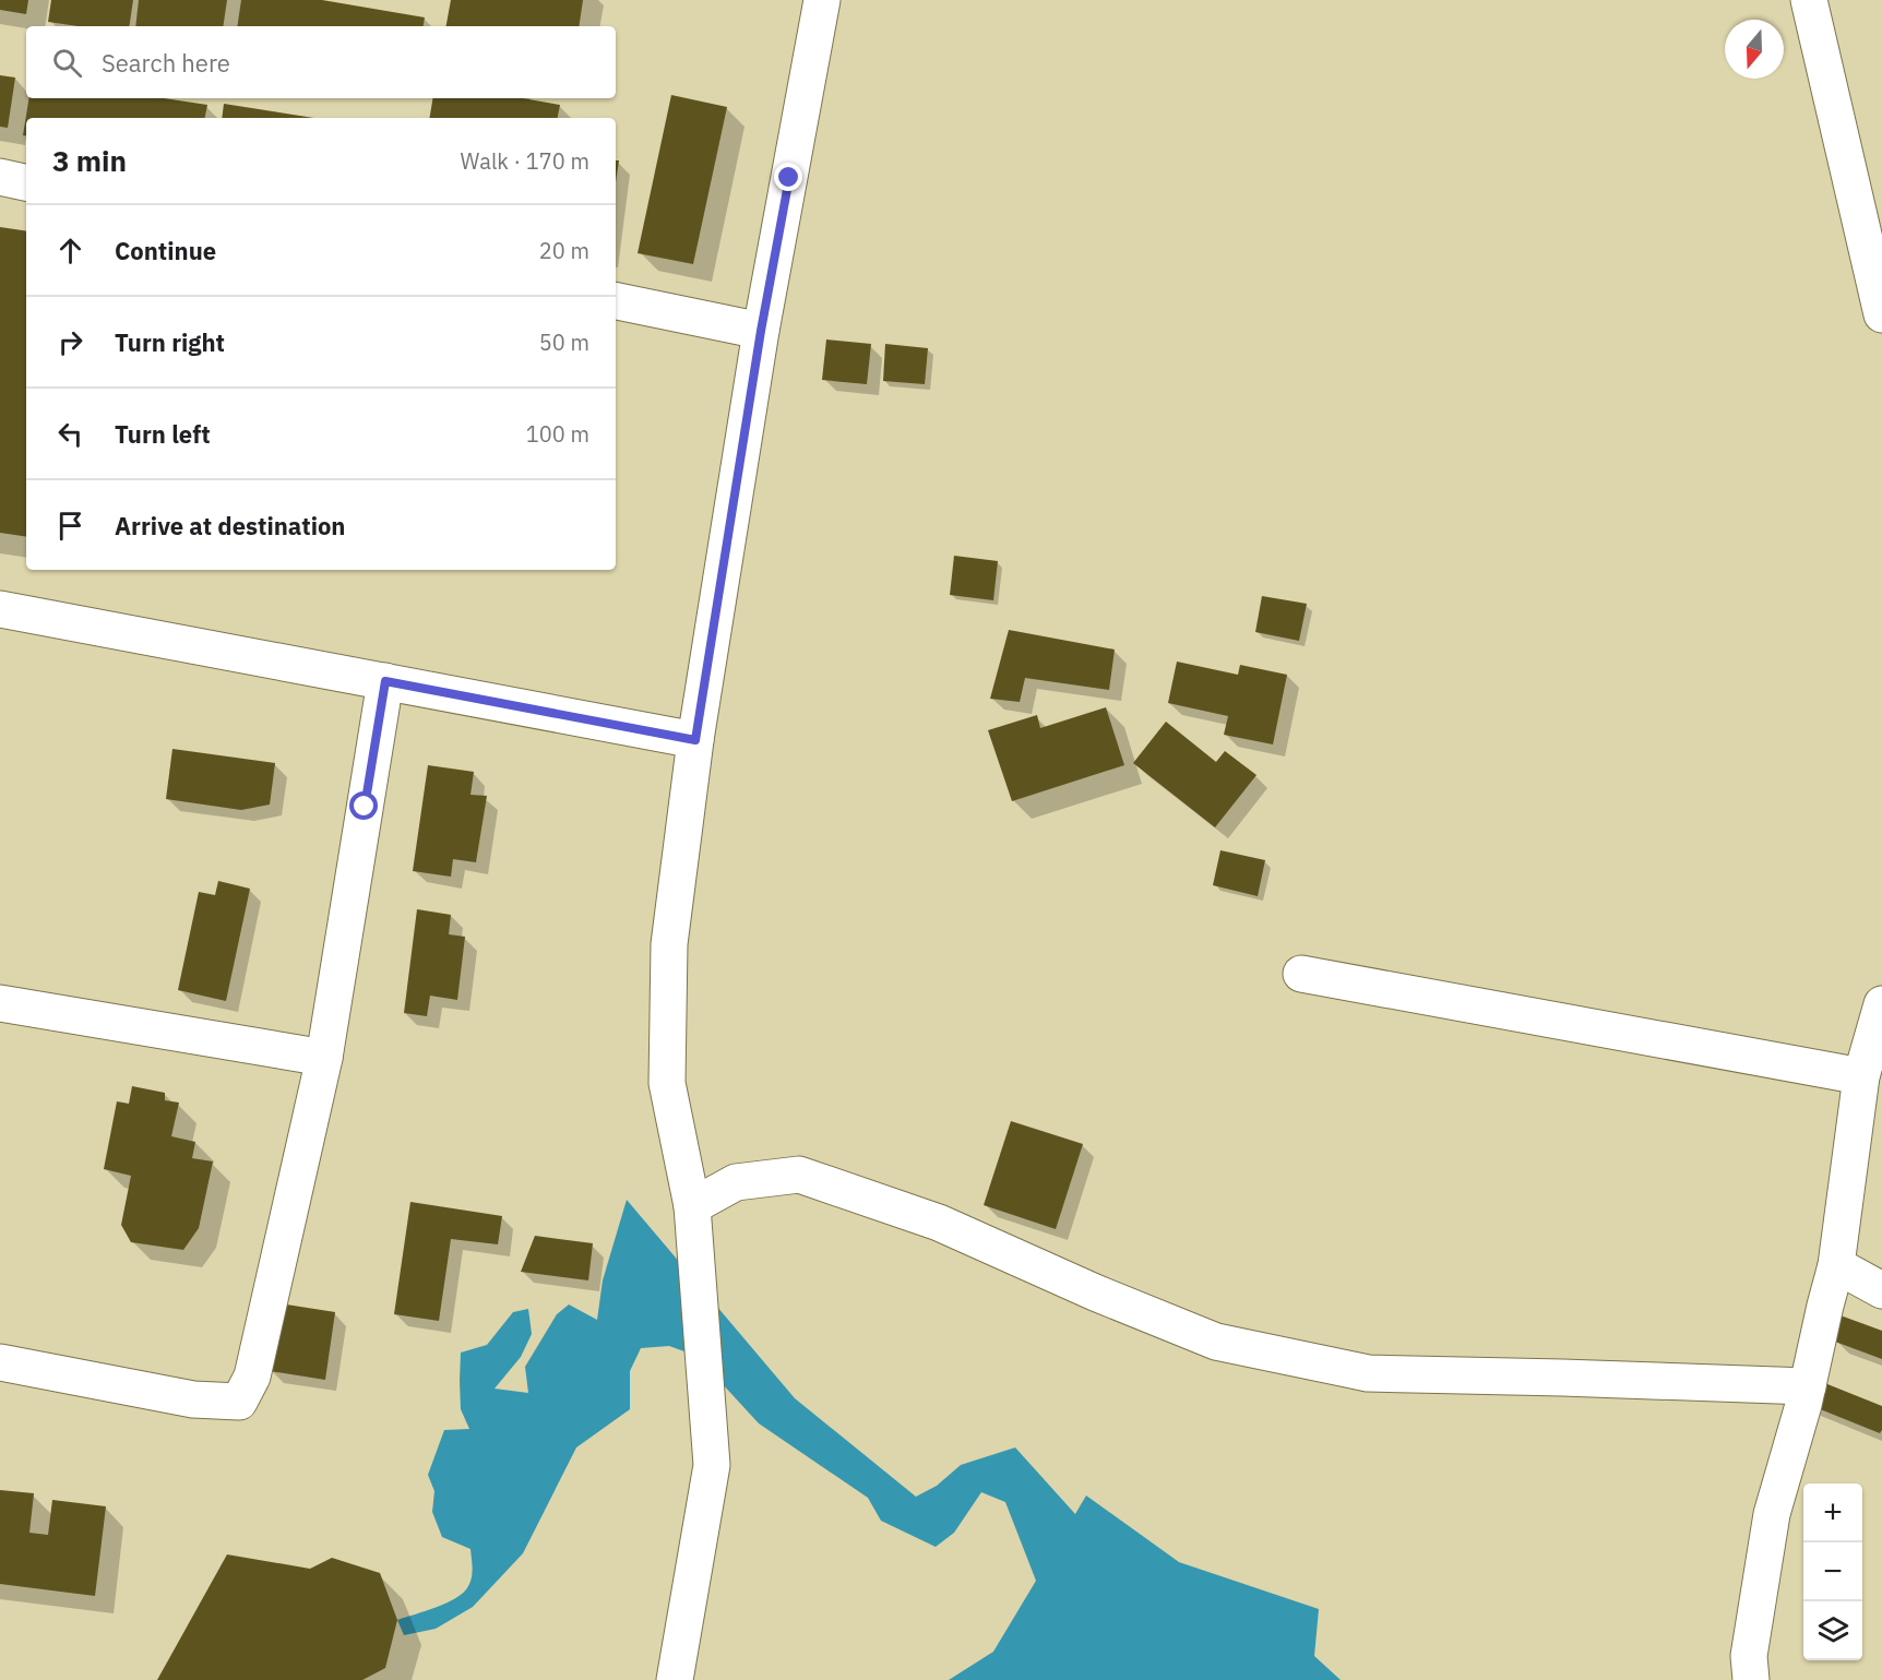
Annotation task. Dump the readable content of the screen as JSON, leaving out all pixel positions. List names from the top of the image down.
{
  "north": "bottom",
  "page": {
    "search": "Search here",
    "heading": ["3 min", "Walk · 170 m"],
    "list": [
      ["Continue", "20 m"],
      ["Turn right", "50 m"],
      ["Turn left", "100 m"],
      "Arrive at destination"
    ],
    "map_buttons": ["+", "−"]
  }
}
